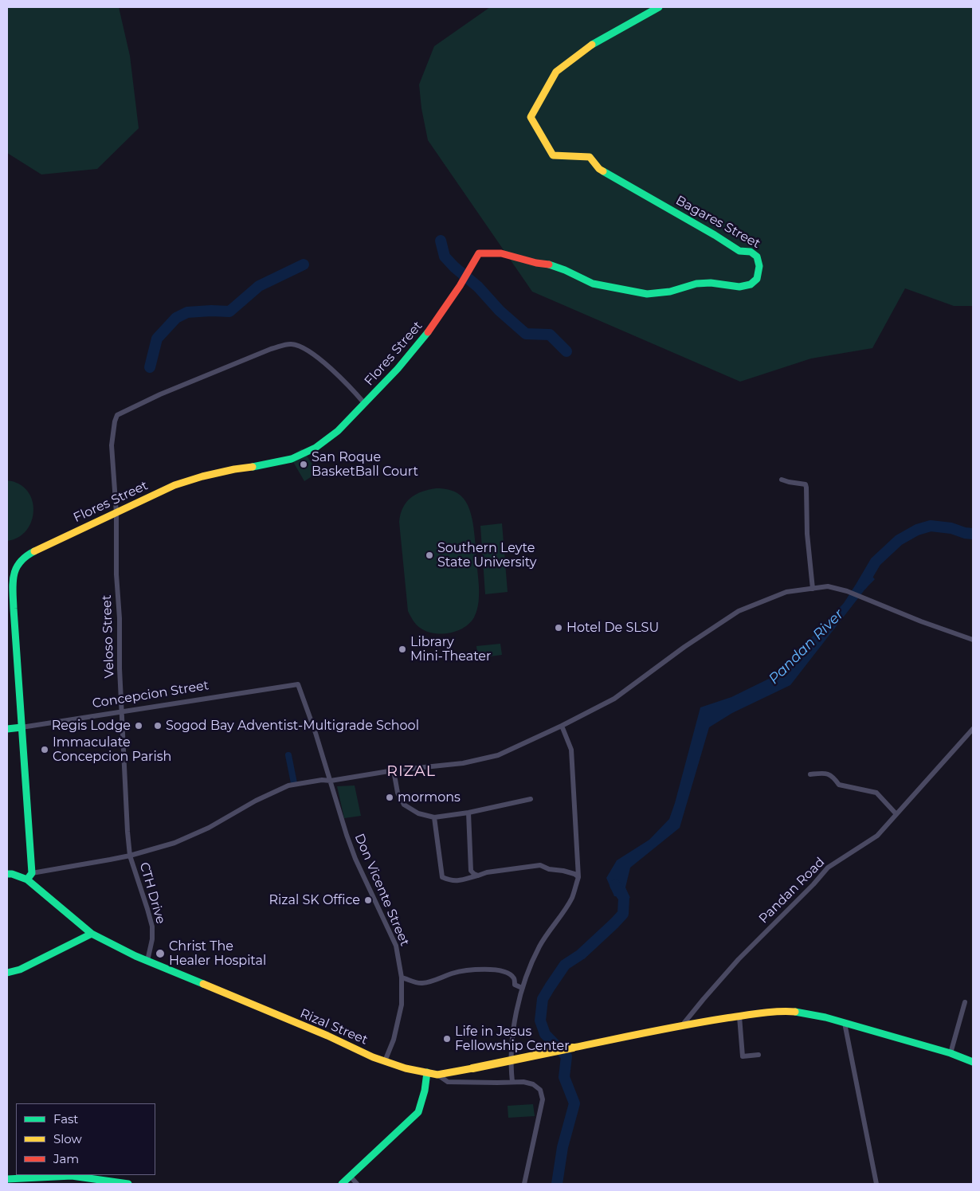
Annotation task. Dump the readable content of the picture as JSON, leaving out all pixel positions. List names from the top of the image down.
{
  "streets": {
    "street": [
      "Bagares Street",
      "Flores Street",
      "Veloso Street",
      "Concepcion Street",
      "Don Vicente Street",
      "Pandan Road",
      "CTH Drive",
      "Rizal Street"
    ]
  },
  "crossings": [
    ["Bagares Street", "Flores Street"],
    ["Flores Street", "Veloso Street"],
    ["Flores Street", "Concepcion Street"],
    ["Flores Street", "Rizal Street"],
    ["Veloso Street", "Concepcion Street"],
    ["Veloso Street", "CTH Drive"],
    ["Concepcion Street", "Don Vicente Street"],
    ["Don Vicente Street", "Rizal Street"],
    ["Pandan Road", "Rizal Street"],
    ["CTH Drive", "Rizal Street"]
  ],
  "districts": ["RIZAL"],
  "water": ["Pandan River"],
  "places": [
    "San Roque BasketBall Court",
    "Southern Leyte State University",
    "Hotel De SLSU",
    "Library Mini-Theater",
    "Regis Lodge",
    "Sogod Bay Adventist-Multigrade School",
    "Immaculate Concepcion Parish",
    "mormons",
    "Rizal SK Office",
    "Christ The Healer Hospital",
    "Life in Jesus Fellowship Center"
  ],
  "legend": ["Fast", "Slow", "Jam"]
}
